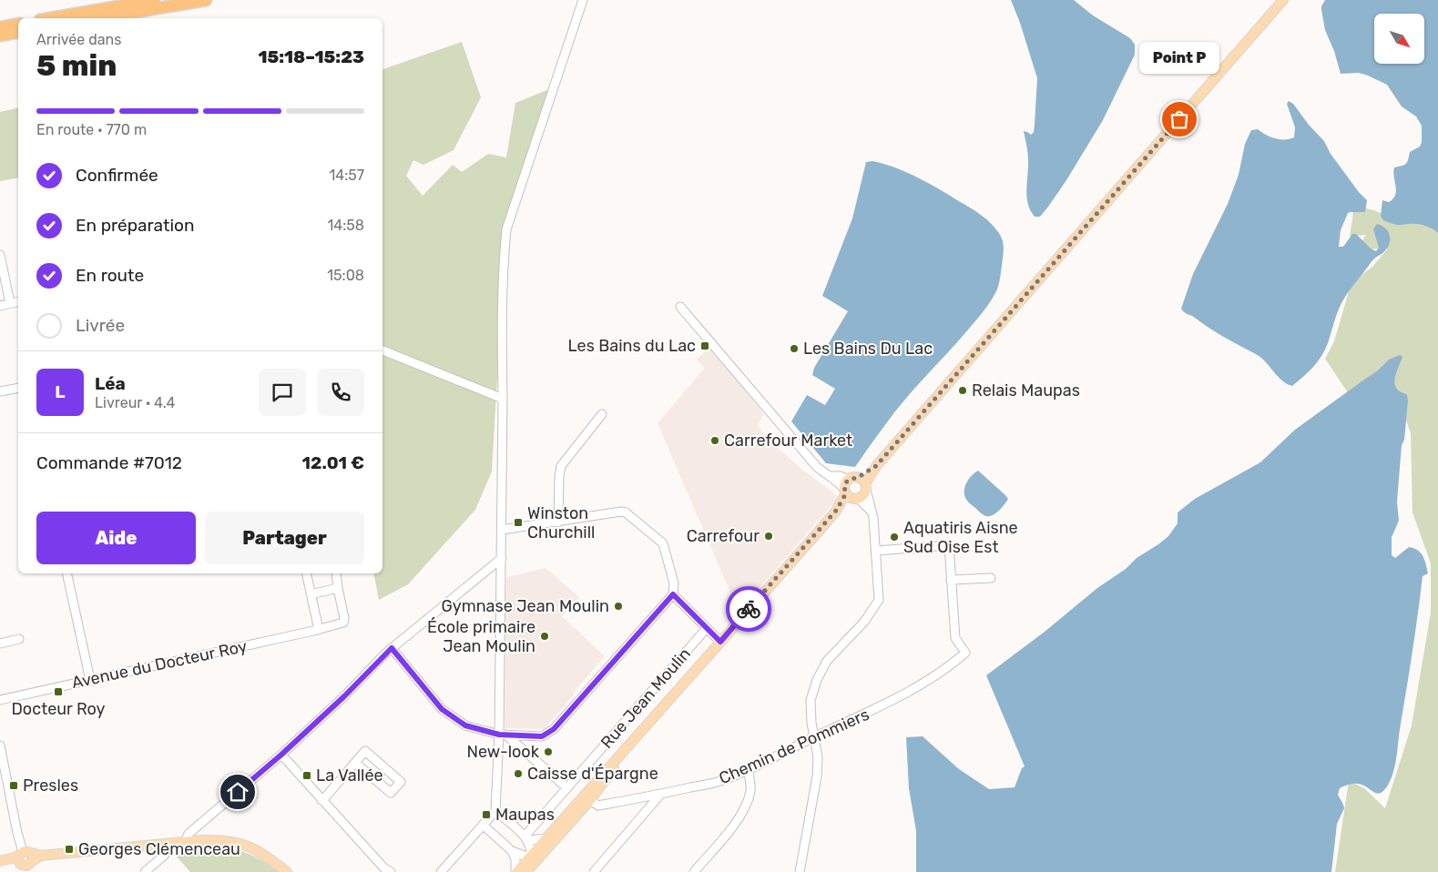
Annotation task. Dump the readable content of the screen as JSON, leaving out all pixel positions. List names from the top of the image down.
{
  "streets": {
    "street": ["Avenue du Docteur Roy", "Rue Jean Moulin", "Chemin de Pommiers"]
  },
  "places": {
    "other": [
      "Point P",
      "Les Bains Du Lac",
      "Relais Maupas",
      "Carrefour Market",
      "Carrefour",
      "Aquatiris Aisne Sud Oise Est",
      "Gymnase Jean Moulin",
      "École primaire Jean Moulin",
      "New-look",
      "Caisse d'Épargne"
    ],
    "transit": [
      "Les Bains du Lac",
      "Winston Churchill",
      "Docteur Roy",
      "La Vallée",
      "Presles",
      "Maupas",
      "Georges Clémenceau"
    ]
  },
  "north": "bottom right",
  "page": {
    "heading": ["5 min", "Arrivée dans", "15:18–15:23"],
    "panel": [
      "Léa",
      "Livreur · 4.4",
      "Commande #7012",
      "12.01 €"
    ],
    "bubble": "Point P",
    "bar": "En route · 770 m",
    "list": [
      ["Confirmée", "14:57"],
      ["En préparation", "14:58"],
      ["En route", "15:08"],
      "Livrée"
    ],
    "round": "L",
    "buttons": ["Aide", "Partager"]
  }
}
